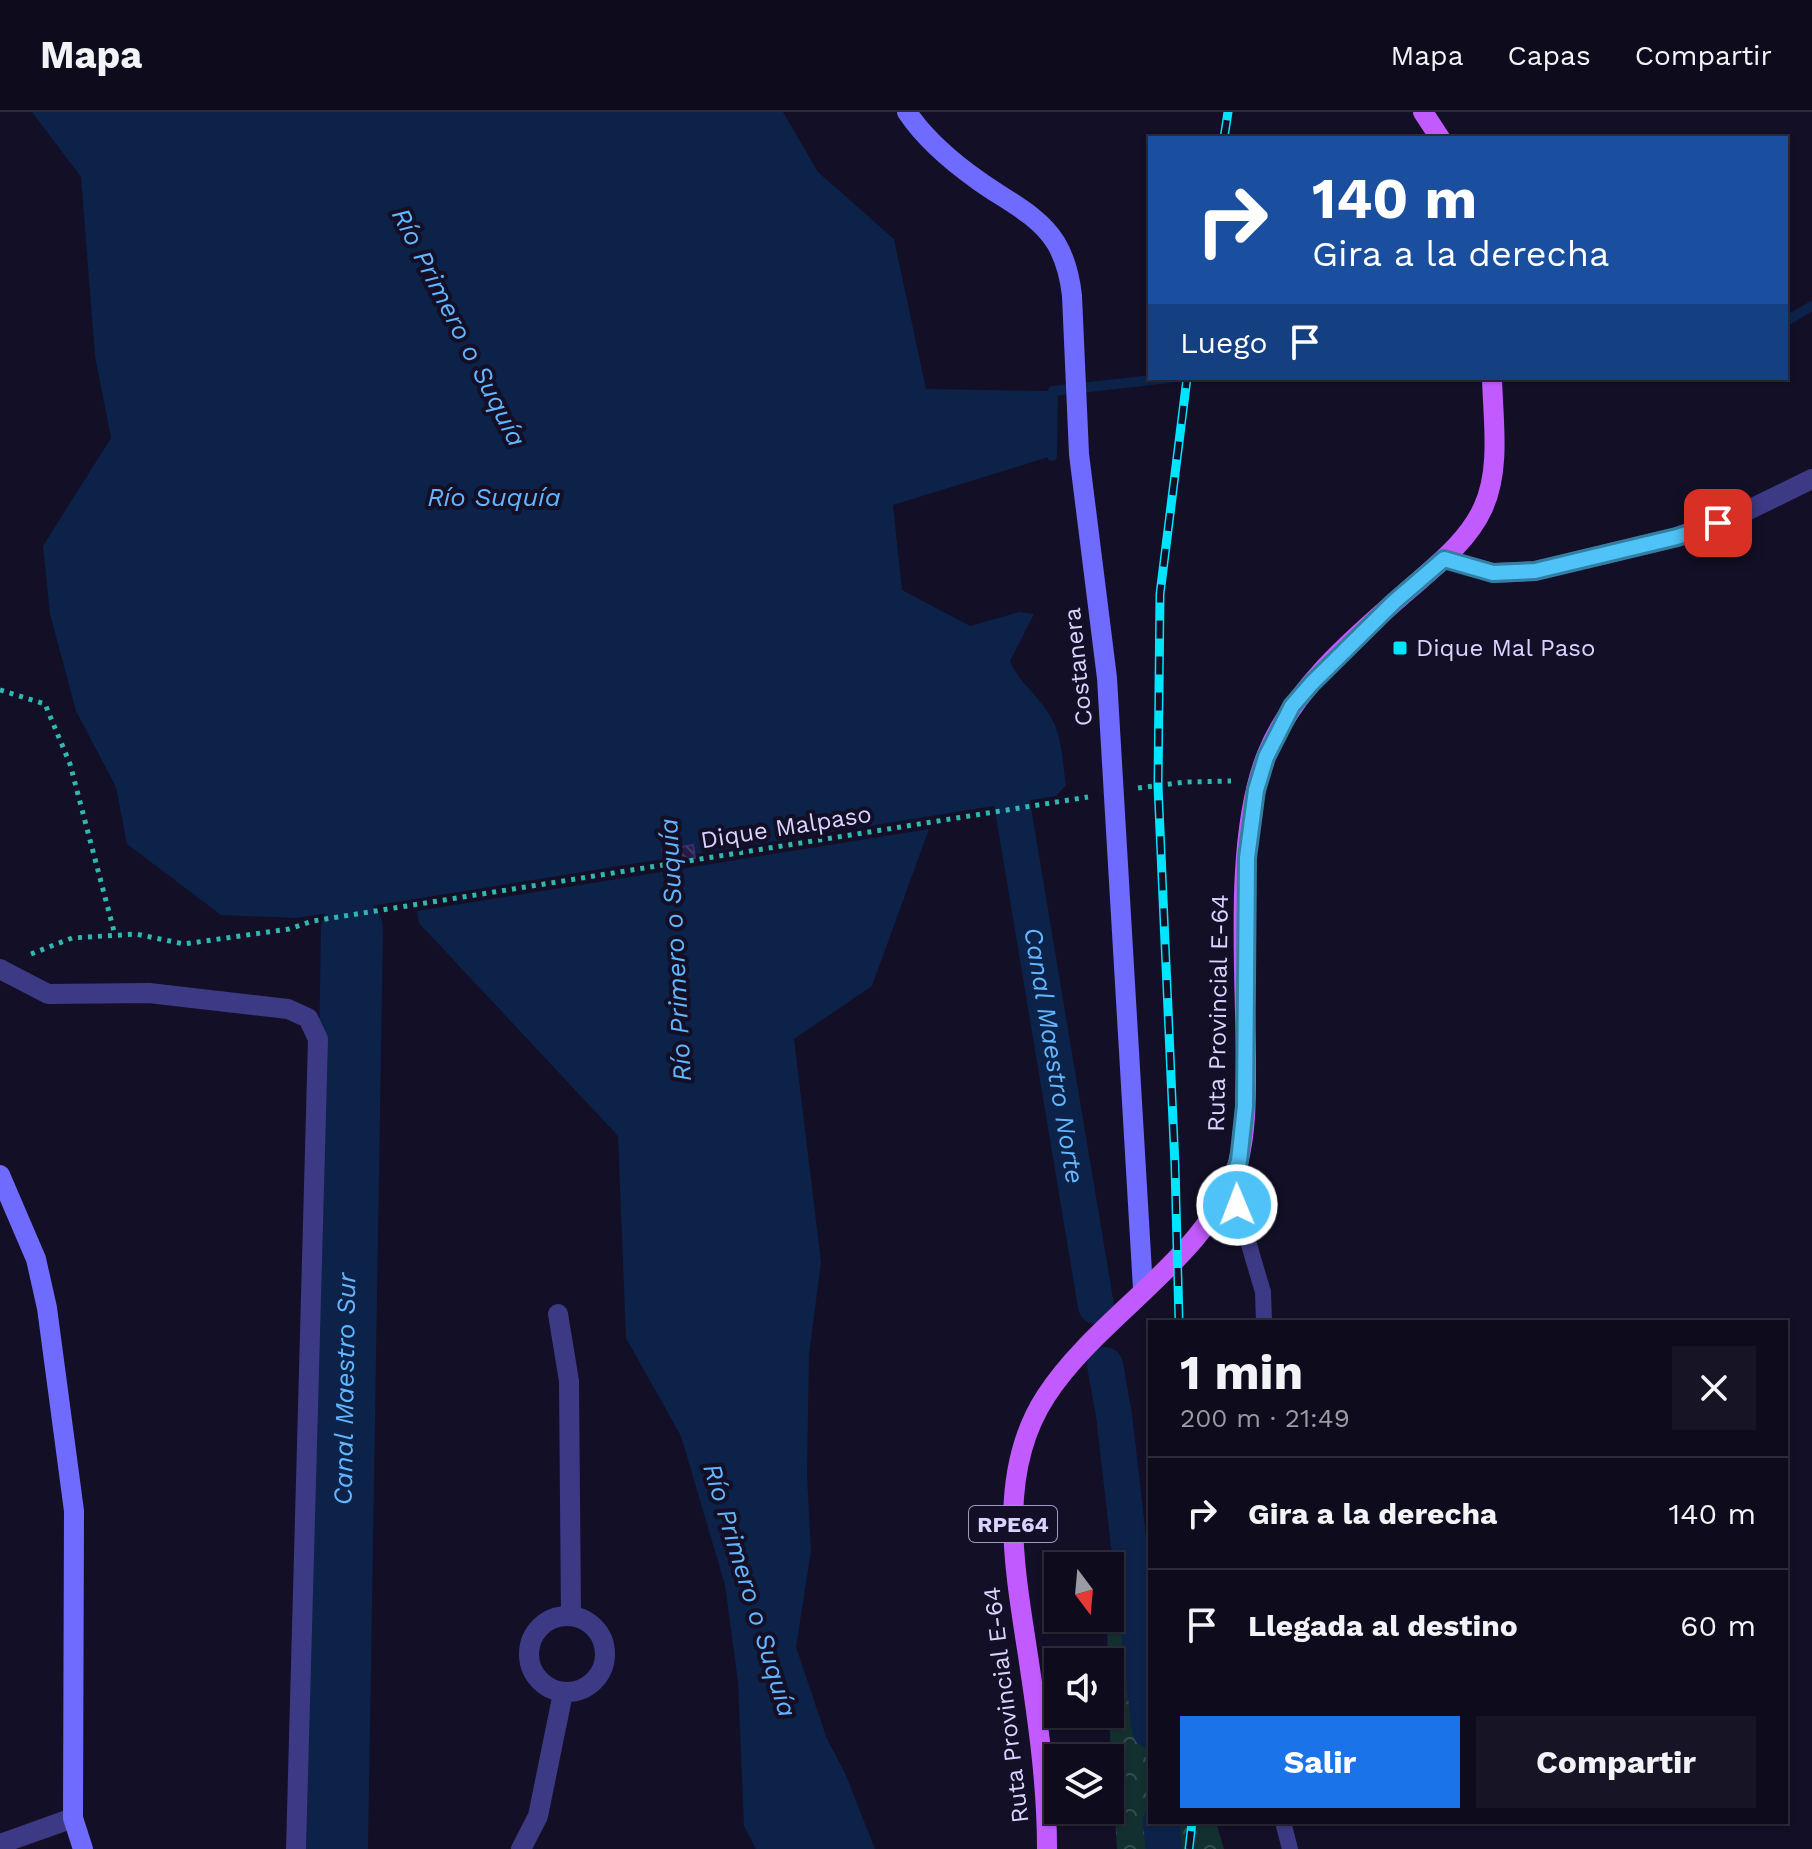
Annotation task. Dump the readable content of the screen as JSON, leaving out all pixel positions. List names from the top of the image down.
{
  "streets": {
    "main road": ["Ruta Provincial E-64", "RPE64"],
    "street": ["Costanera"],
    "path": ["Dique Malpaso"]
  },
  "crossings": [
    ["Costanera", "Ruta Provincial E-64"]
  ],
  "water": [
    "Río Primero o Suquía",
    "Río Suquía",
    "Canal Maestro Norte",
    "Canal Maestro Sur"
  ],
  "places": {
    "transit": ["Dique Mal Paso"]
  },
  "north": "bottom",
  "page": {
    "header": "Mapa",
    "nav": ["Mapa", "Capas", "Compartir"],
    "turn": ["140 m", "Gira a la derecha"],
    "then": "Luego",
    "heading": ["1 min", "200 m · 21:49"],
    "list": [
      {
        "name": "Gira a la derecha",
        "value": "140 m"
      },
      {
        "name": "Llegada al destino",
        "value": "60 m"
      }
    ],
    "buttons": ["Salir", "Compartir"]
  }
}
